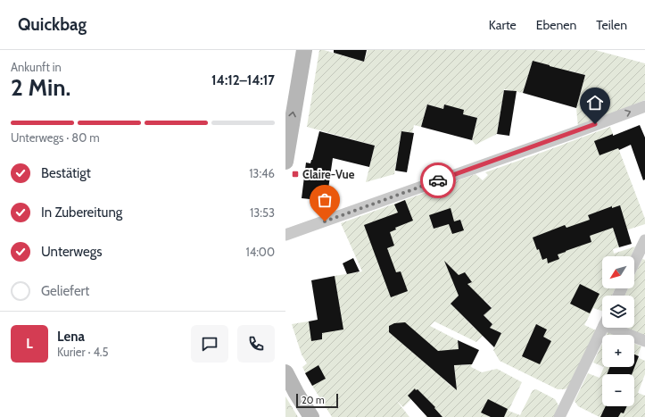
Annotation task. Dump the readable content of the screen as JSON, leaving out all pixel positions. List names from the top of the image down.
{
  "places": {
    "transit": ["Claire-Vue"]
  },
  "scale_bar": "20 m",
  "north": "bottom left",
  "page": {
    "header": "Quickbag",
    "nav": ["Karte", "Ebenen", "Teilen"],
    "heading": ["2 Min.", "Ankunft in", "14:12–14:17"],
    "panel": ["Lena", "Kurier · 4.5"],
    "bar": "Unterwegs · 80 m",
    "list": [
      ["Bestätigt", "13:46"],
      ["In Zubereitung", "13:53"],
      ["Unterwegs", "14:00"],
      "Geliefert"
    ],
    "map_buttons": ["+", "−"],
    "round": "L",
    "scale": "20 m"
  }
}
